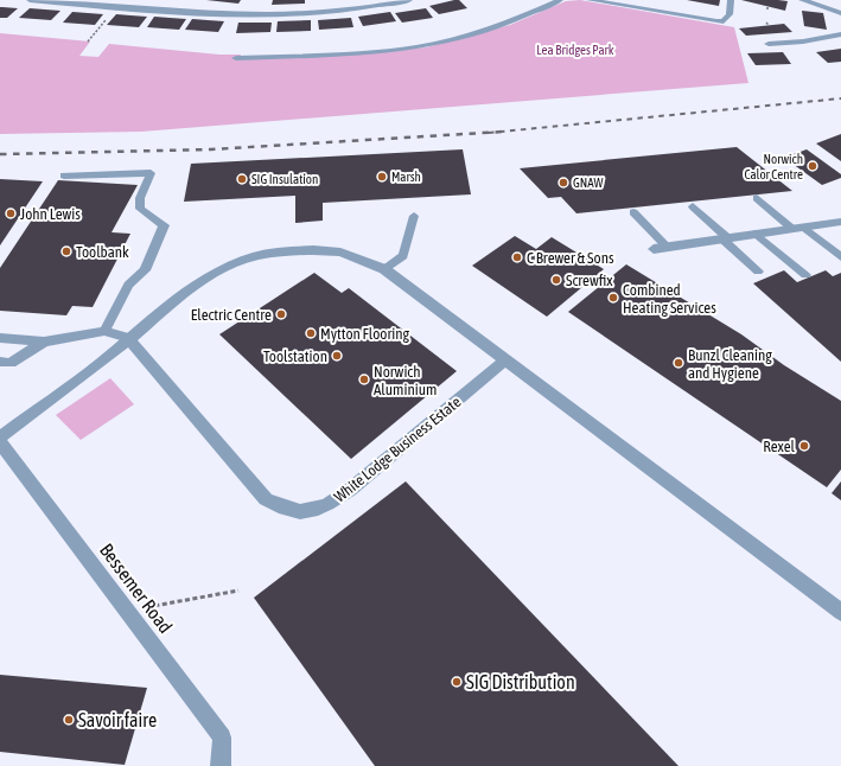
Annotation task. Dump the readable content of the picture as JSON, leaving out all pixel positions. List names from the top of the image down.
{
  "streets": {
    "street": ["White Lodge Business Estate", "Bessemer Road"]
  },
  "parks": ["Lea Bridges Park"],
  "places": [
    "Norwich Calor Centre",
    "Marsh",
    "SIG Insulation",
    "GNAW",
    "John Lewis",
    "Toolbank",
    "C Brewer & Sons",
    "Screwfix",
    "Combined Heating Services",
    "Electric Centre",
    "Mytton Flooring",
    "Toolstation",
    "Bunzl Cleaning and Hygiene",
    "Norwich Aluminium",
    "Rexel",
    "SIG Distribution",
    "Savoir faire"
  ]
}
